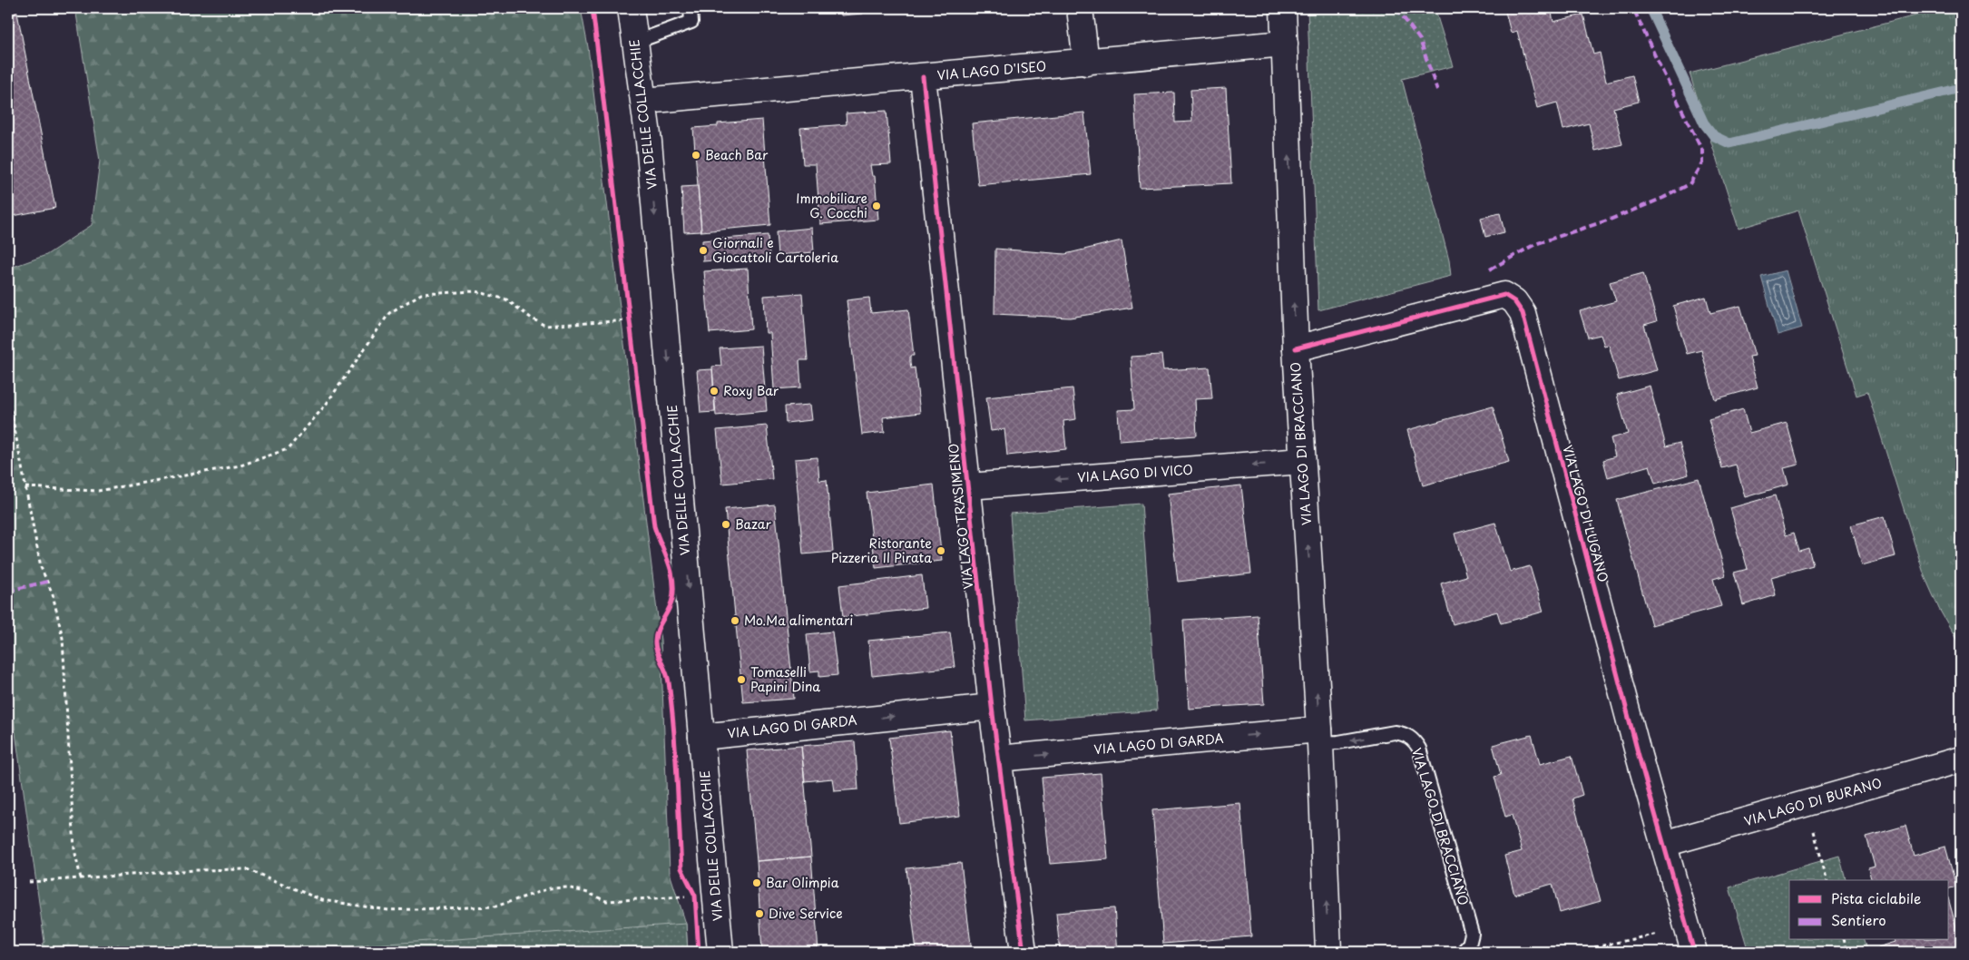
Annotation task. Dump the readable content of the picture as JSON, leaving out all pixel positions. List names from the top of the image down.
{
  "streets": {
    "street": [
      "VIA LAGO D'ISEO",
      "VIA DELLE COLLACCHIE",
      "VIA LAGO DI BRACCIANO",
      "VIA LAGO DI VICO",
      "VIA LAGO DI LUGANO",
      "VIA LAGO TRASIMENO",
      "VIA LAGO DI GARDA",
      "VIA LAGO DI BURANO"
    ]
  },
  "crossings": [
    ["VIA LAGO D'ISEO", "VIA DELLE COLLACCHIE"],
    ["VIA LAGO D'ISEO", "VIA LAGO DI BRACCIANO"],
    ["VIA LAGO D'ISEO", "VIA LAGO TRASIMENO"],
    ["VIA DELLE COLLACCHIE", "VIA LAGO DI GARDA"],
    ["VIA LAGO DI BRACCIANO", "VIA LAGO DI VICO"],
    ["VIA LAGO DI BRACCIANO", "VIA LAGO DI LUGANO"],
    ["VIA LAGO DI BRACCIANO", "VIA LAGO DI GARDA"],
    ["VIA LAGO DI VICO", "VIA LAGO TRASIMENO"],
    ["VIA LAGO DI LUGANO", "VIA LAGO DI BURANO"],
    ["VIA LAGO TRASIMENO", "VIA LAGO DI GARDA"]
  ],
  "one_way": [
    "VIA DELLE COLLACCHIE",
    "VIA LAGO DI BRACCIANO",
    "VIA LAGO DI VICO",
    "VIA LAGO DI GARDA"
  ],
  "places": [
    "Beach Bar",
    "Immobiliare G. Cocchi",
    "Giornali e Giocattoli Cartoleria",
    "Roxy Bar",
    "Bazar",
    "Ristorante Pizzeria Il Pirata",
    "Mo.Ma alimentari",
    "Tomaselli Papini Dina",
    "Bar Olimpia",
    "Dive Service"
  ],
  "legend": ["Pista ciclabile", "Sentiero"]
}
